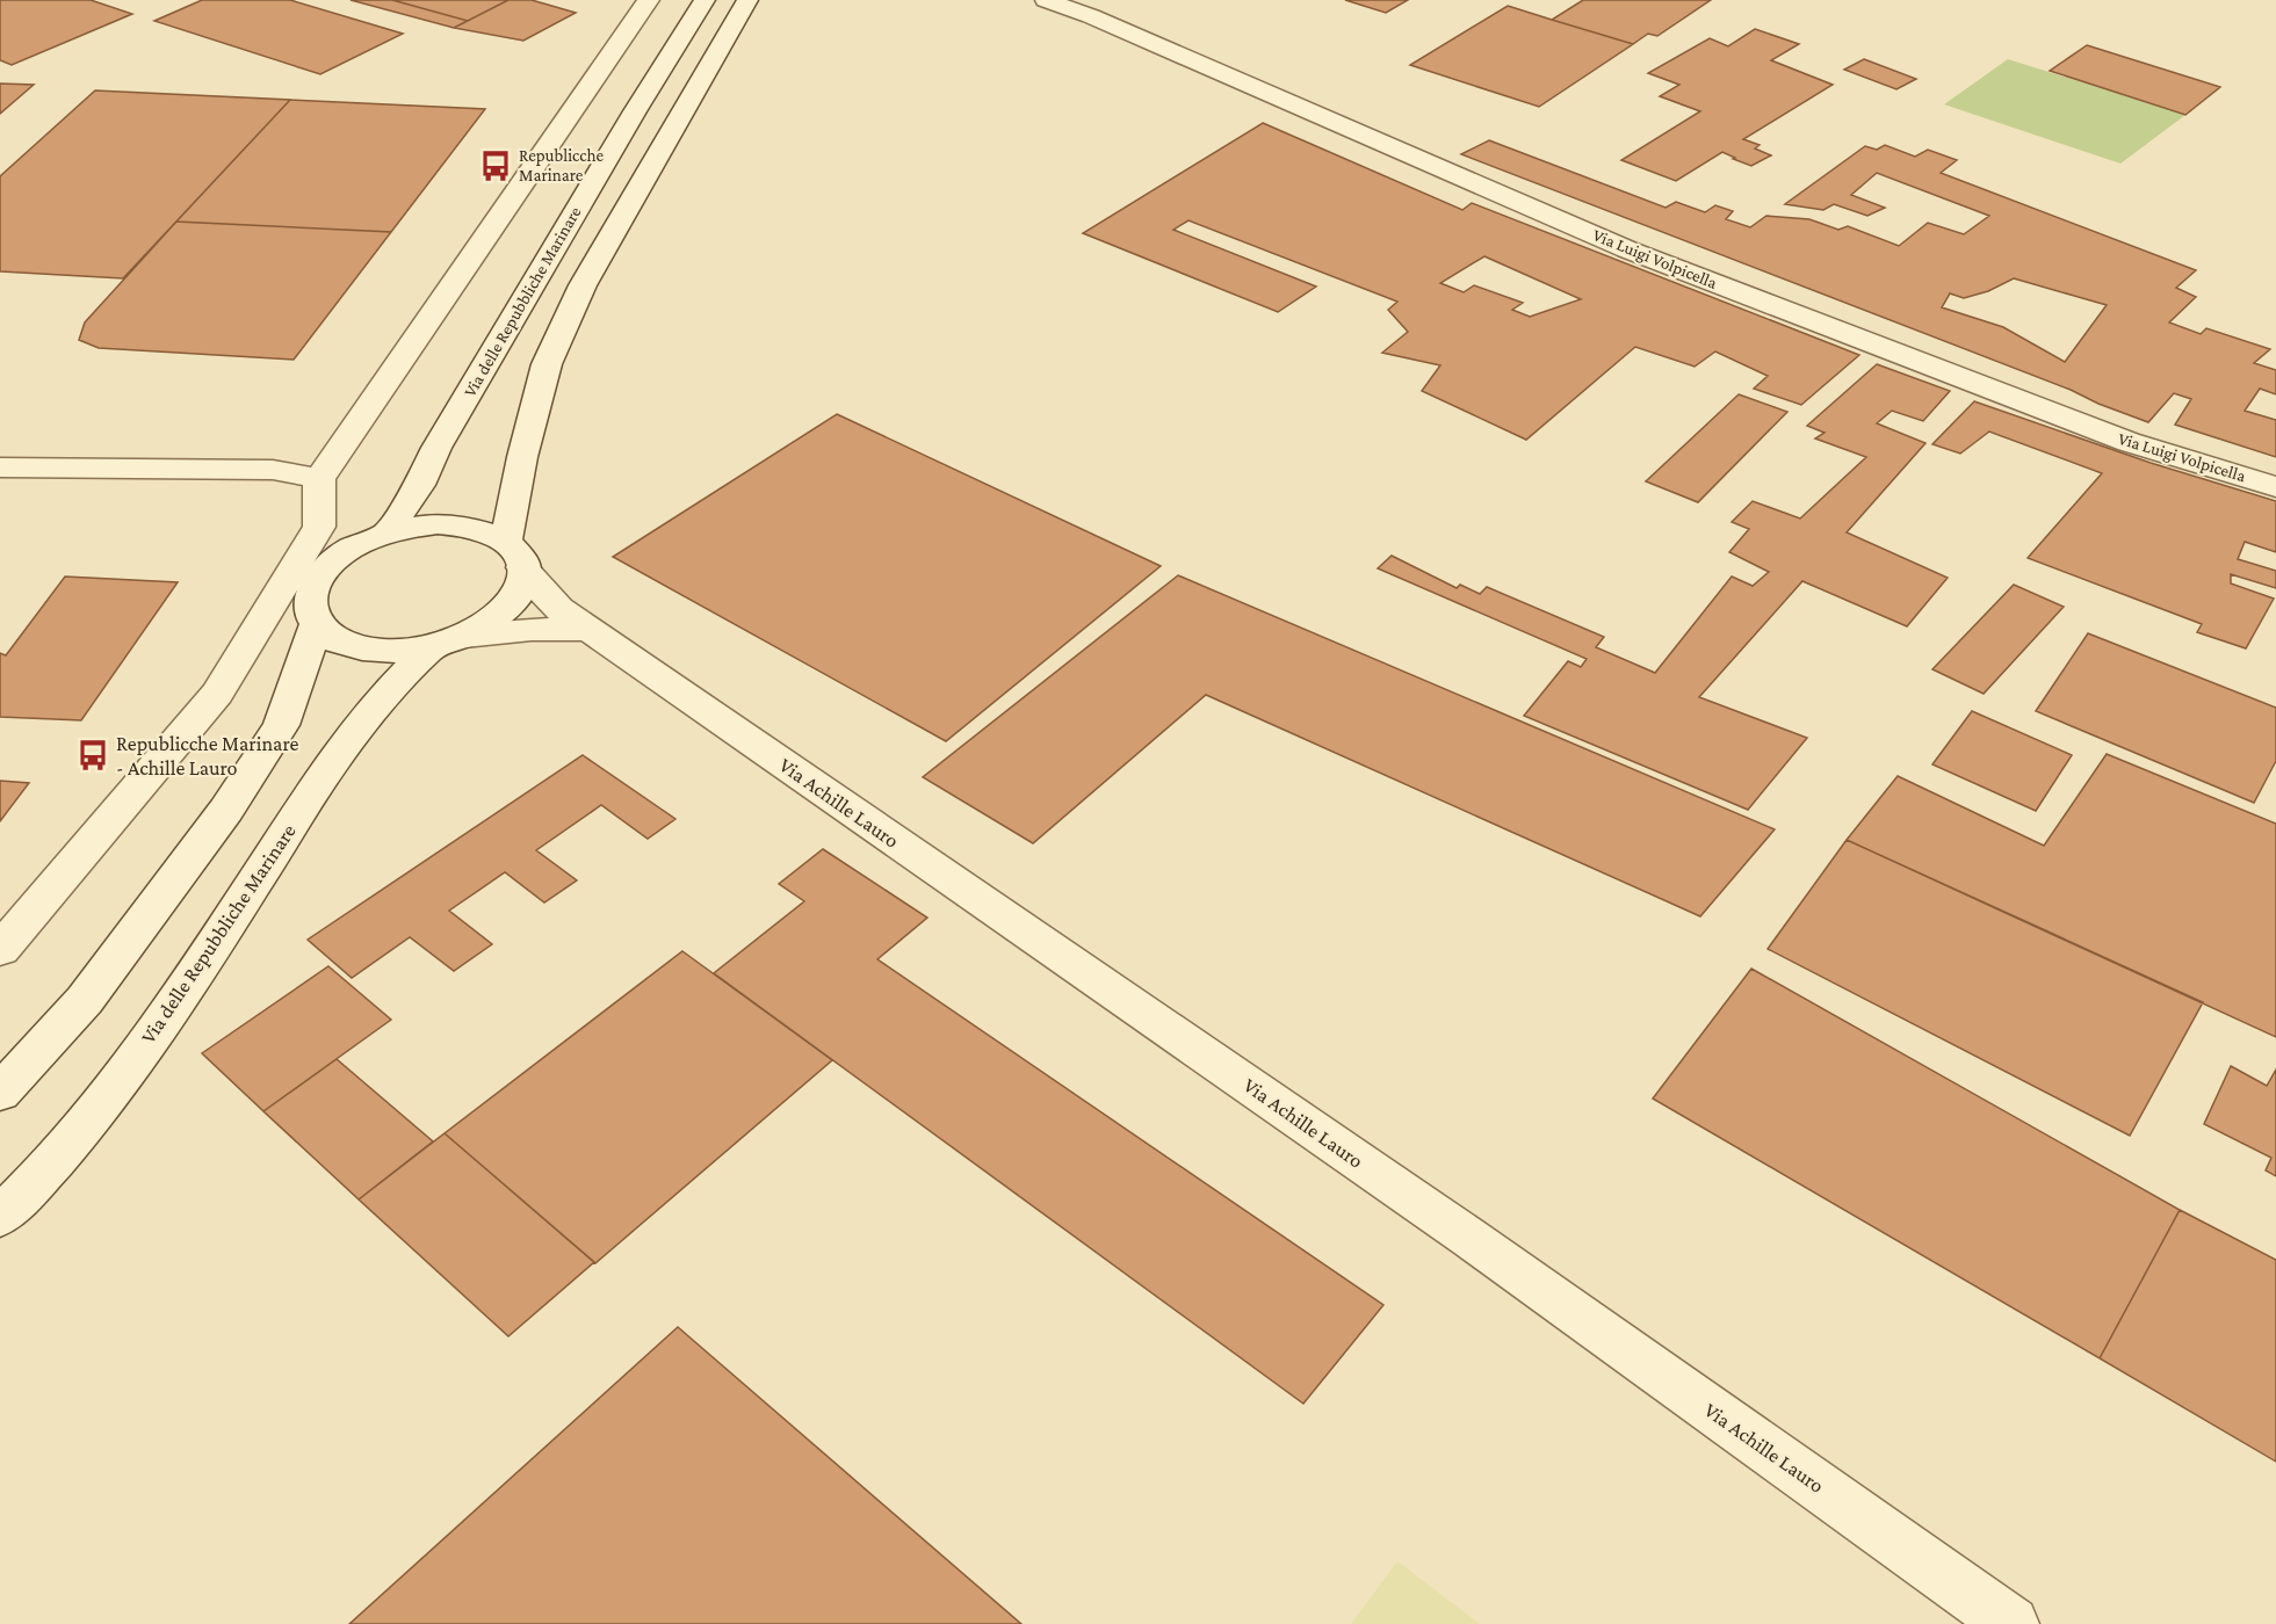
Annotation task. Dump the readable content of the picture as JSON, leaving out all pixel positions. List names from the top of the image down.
{
  "streets": {
    "street": ["Via Luigi Volpicella", "Via delle Repubbliche Marinare", "Via Achille Lauro"]
  },
  "crossings": [
    ["Via delle Repubbliche Marinare", "Via Achille Lauro"]
  ],
  "places": {
    "bus stop": ["Republicche Marinare", "Republicche Marinare - Achille Lauro"]
  }
}
